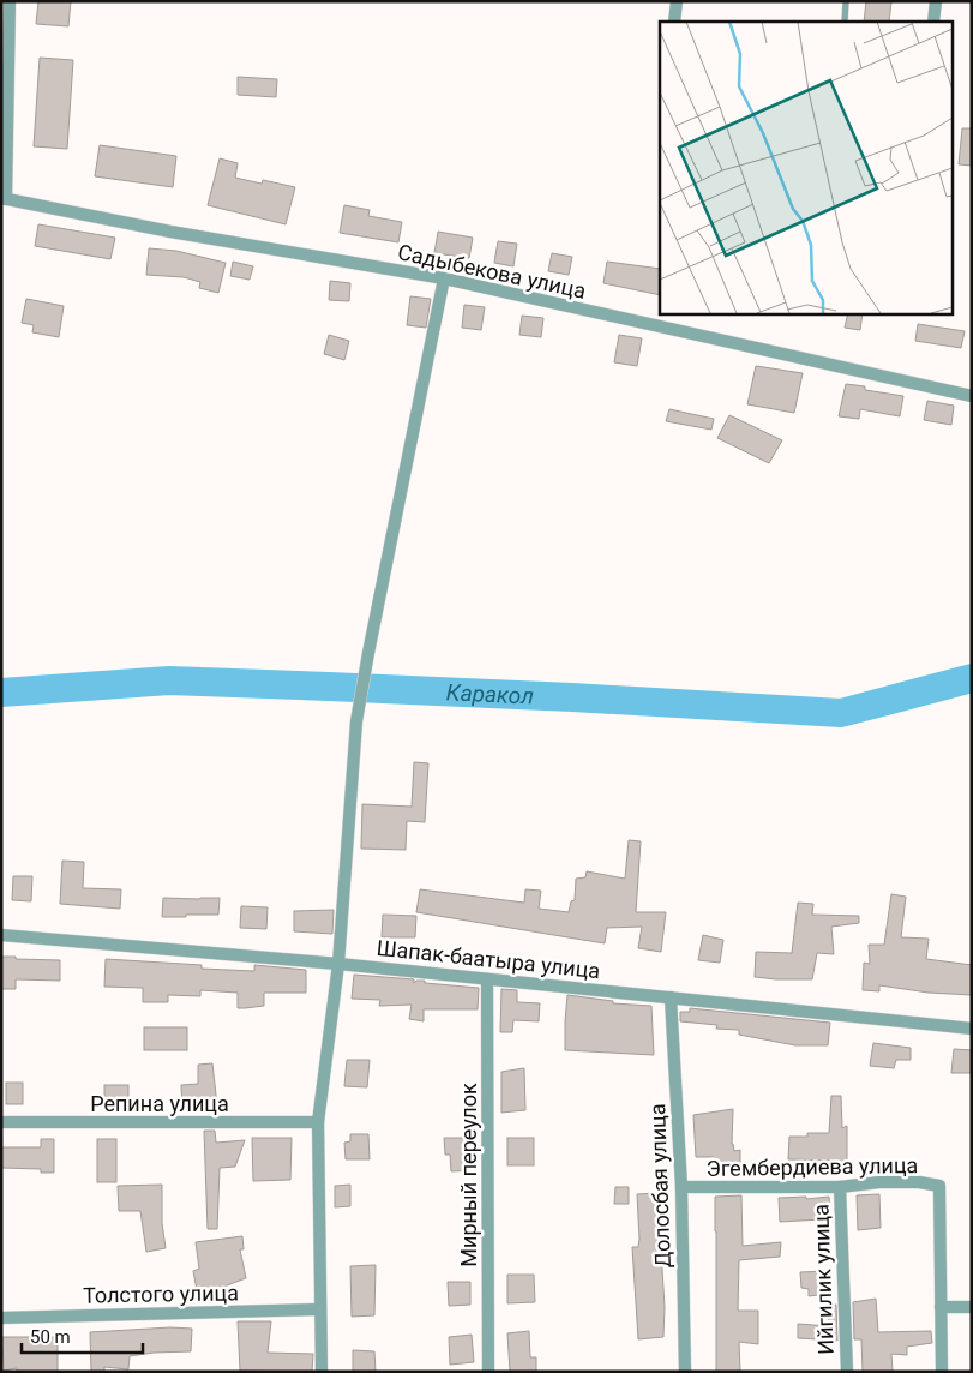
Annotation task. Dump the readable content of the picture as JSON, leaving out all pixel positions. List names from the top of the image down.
{
  "streets": {
    "street": [
      "Садыбекова улица",
      "Шапак-баатыра улица",
      "Репина улица",
      "Эгембердиева улица",
      "Мирный переулок",
      "Долосбая улица",
      "Ийгилик улица",
      "Толстого улица"
    ]
  },
  "crossings": [
    ["Шапак-баатыра улица", "Мирный переулок"],
    ["Шапак-баатыра улица", "Долосбая улица"],
    ["Эгембердиева улица", "Долосбая улица"],
    ["Эгембердиева улица", "Ийгилик улица"]
  ],
  "water": ["Каракол"],
  "scale_bar": "50 m"
}
